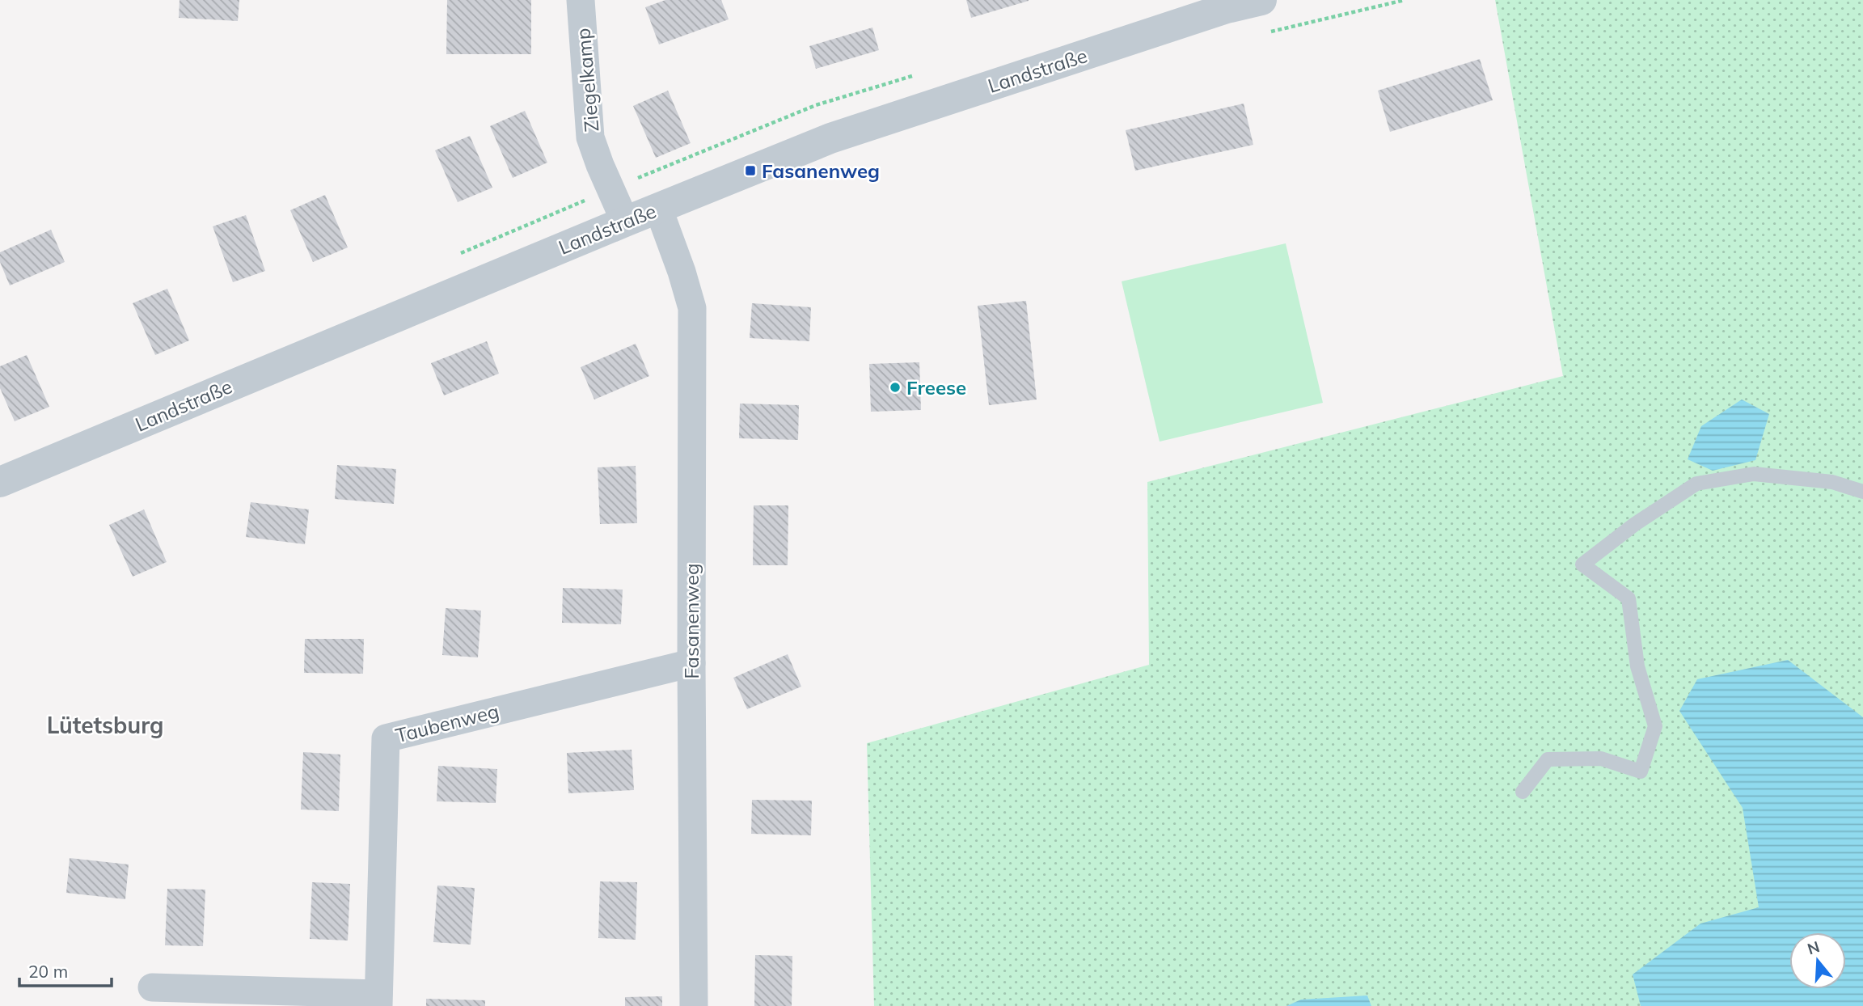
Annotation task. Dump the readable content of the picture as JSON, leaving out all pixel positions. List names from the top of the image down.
{
  "streets": {
    "street": [
      "Landstraße",
      "Ziegelkamp",
      "Fasanenweg",
      "Taubenweg"
    ]
  },
  "crossings": [
    ["Landstraße", "Ziegelkamp"],
    ["Landstraße", "Fasanenweg"],
    ["Fasanenweg", "Taubenweg"]
  ],
  "districts": ["Lütetsburg"],
  "places": {
    "transit": ["Fasanenweg"],
    "other": ["Freese"]
  },
  "scale_bar": "20 m",
  "north": "top"
}
